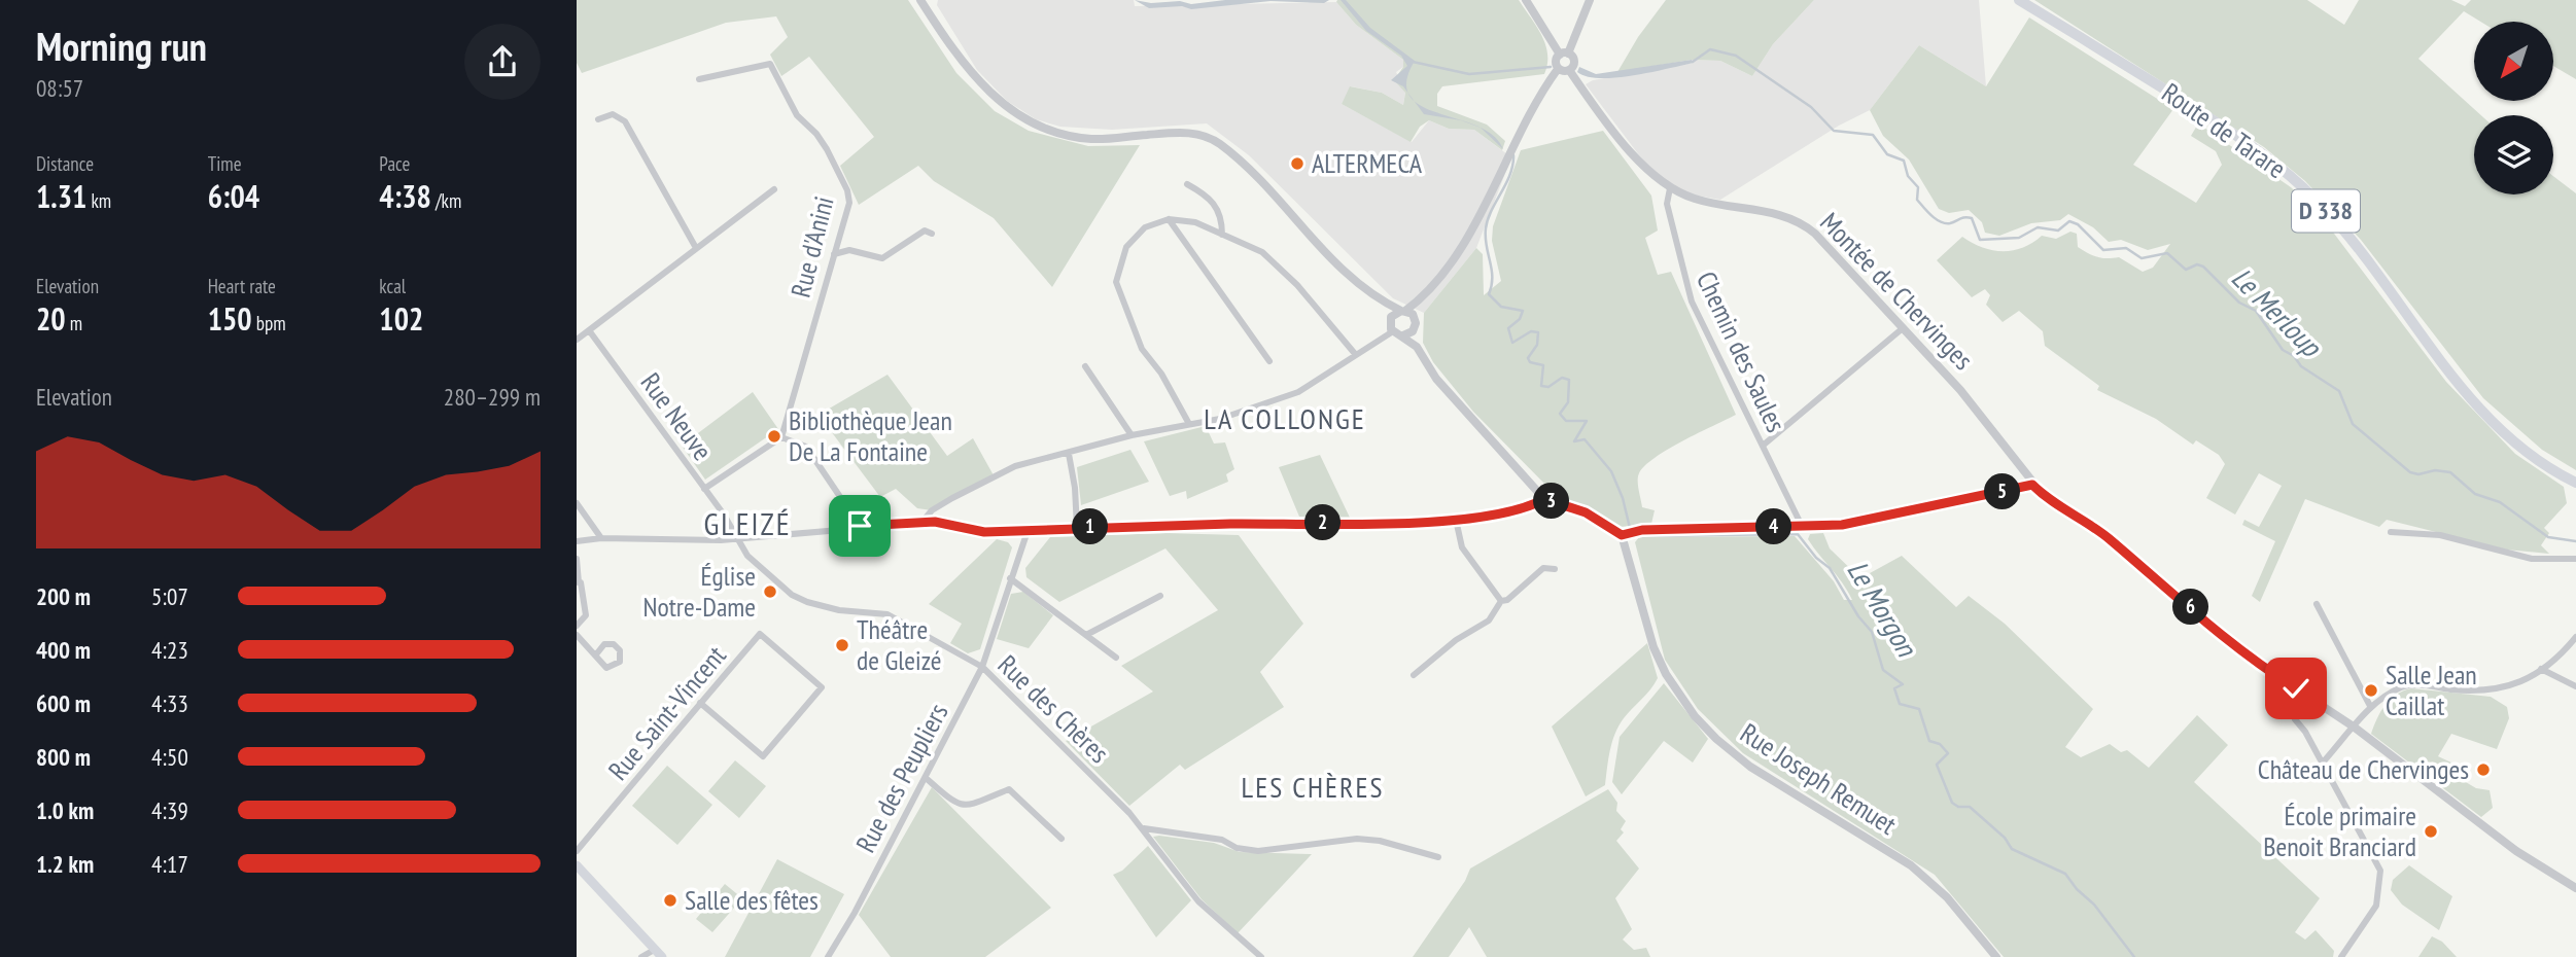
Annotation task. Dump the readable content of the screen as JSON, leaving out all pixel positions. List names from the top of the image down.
{
  "streets": {
    "main road": ["Route de Tarare", "D 338"],
    "street": [
      "Rue d'Anini",
      "Montée de Chervinges",
      "Chemin des Saules",
      "Rue Neuve",
      "Rue des Chères",
      "Rue Saint-Vincent",
      "Rue des Peupliers",
      "Rue Joseph Remuet"
    ]
  },
  "crossings": [
    ["Montée de Chervinges", "Chemin des Saules"],
    ["Rue Neuve", "Rue des Chères"],
    ["Rue des Chères", "Rue des Peupliers"]
  ],
  "districts": ["LA COLLONGE", "GLEIZÉ", "LES CHÈRES"],
  "water": ["Le Merloup", "Le Morgon"],
  "places": [
    "ALTERMECA",
    "Bibliothèque Jean De La Fontaine",
    "Église Notre-Dame",
    "Théâtre de Gleizé",
    "Salle Jean Caillat",
    "Château de Chervinges",
    "École primaire Benoit Branciard",
    "Salle des fêtes"
  ],
  "north": "bottom left",
  "page": {
    "heading": ["Morning run", "08:57"],
    "stats": [
      ["Distance", "1.31 km"],
      ["Time", "6:04"],
      ["Pace", "4:38 /km"],
      ["Elevation", "20 m"],
      ["Heart rate", "150 bpm"],
      ["kcal", "102"]
    ],
    "chart": ["Elevation", "280–299 m"],
    "pins": [
      "5",
      "3",
      "2",
      "1",
      "4",
      "6"
    ],
    "list": [
      {
        "name": "200 m",
        "note": "5:07"
      },
      {
        "name": "400 m",
        "note": "4:23"
      },
      {
        "name": "600 m",
        "note": "4:33"
      },
      {
        "name": "800 m",
        "note": "4:50"
      },
      {
        "name": "1.0 km",
        "note": "4:39"
      },
      {
        "name": "1.2 km",
        "note": "4:17"
      }
    ]
  }
}
